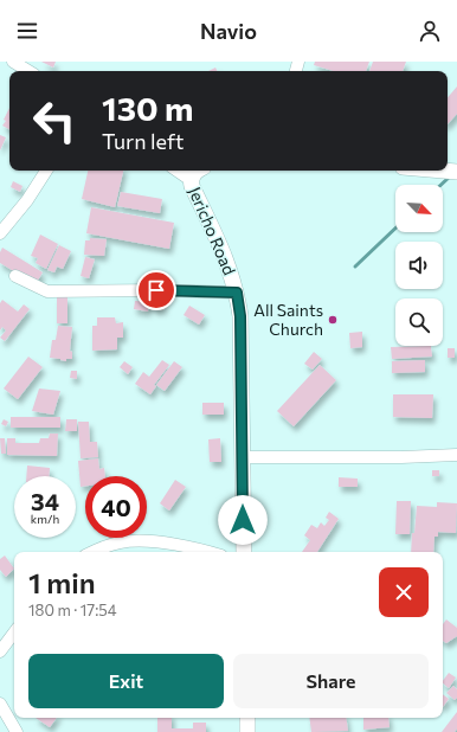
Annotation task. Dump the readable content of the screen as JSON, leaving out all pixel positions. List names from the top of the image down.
{
  "streets": {
    "street": ["Jericho Road"]
  },
  "places": ["All Saints Church"],
  "north": "bottom right",
  "page": {
    "header": "Navio",
    "turn": ["130 m", "Turn left"],
    "speed": "34 km/h",
    "limit": "40",
    "heading": ["1 min", "180 m · 17:54"],
    "buttons": ["Exit", "Share"]
  }
}
